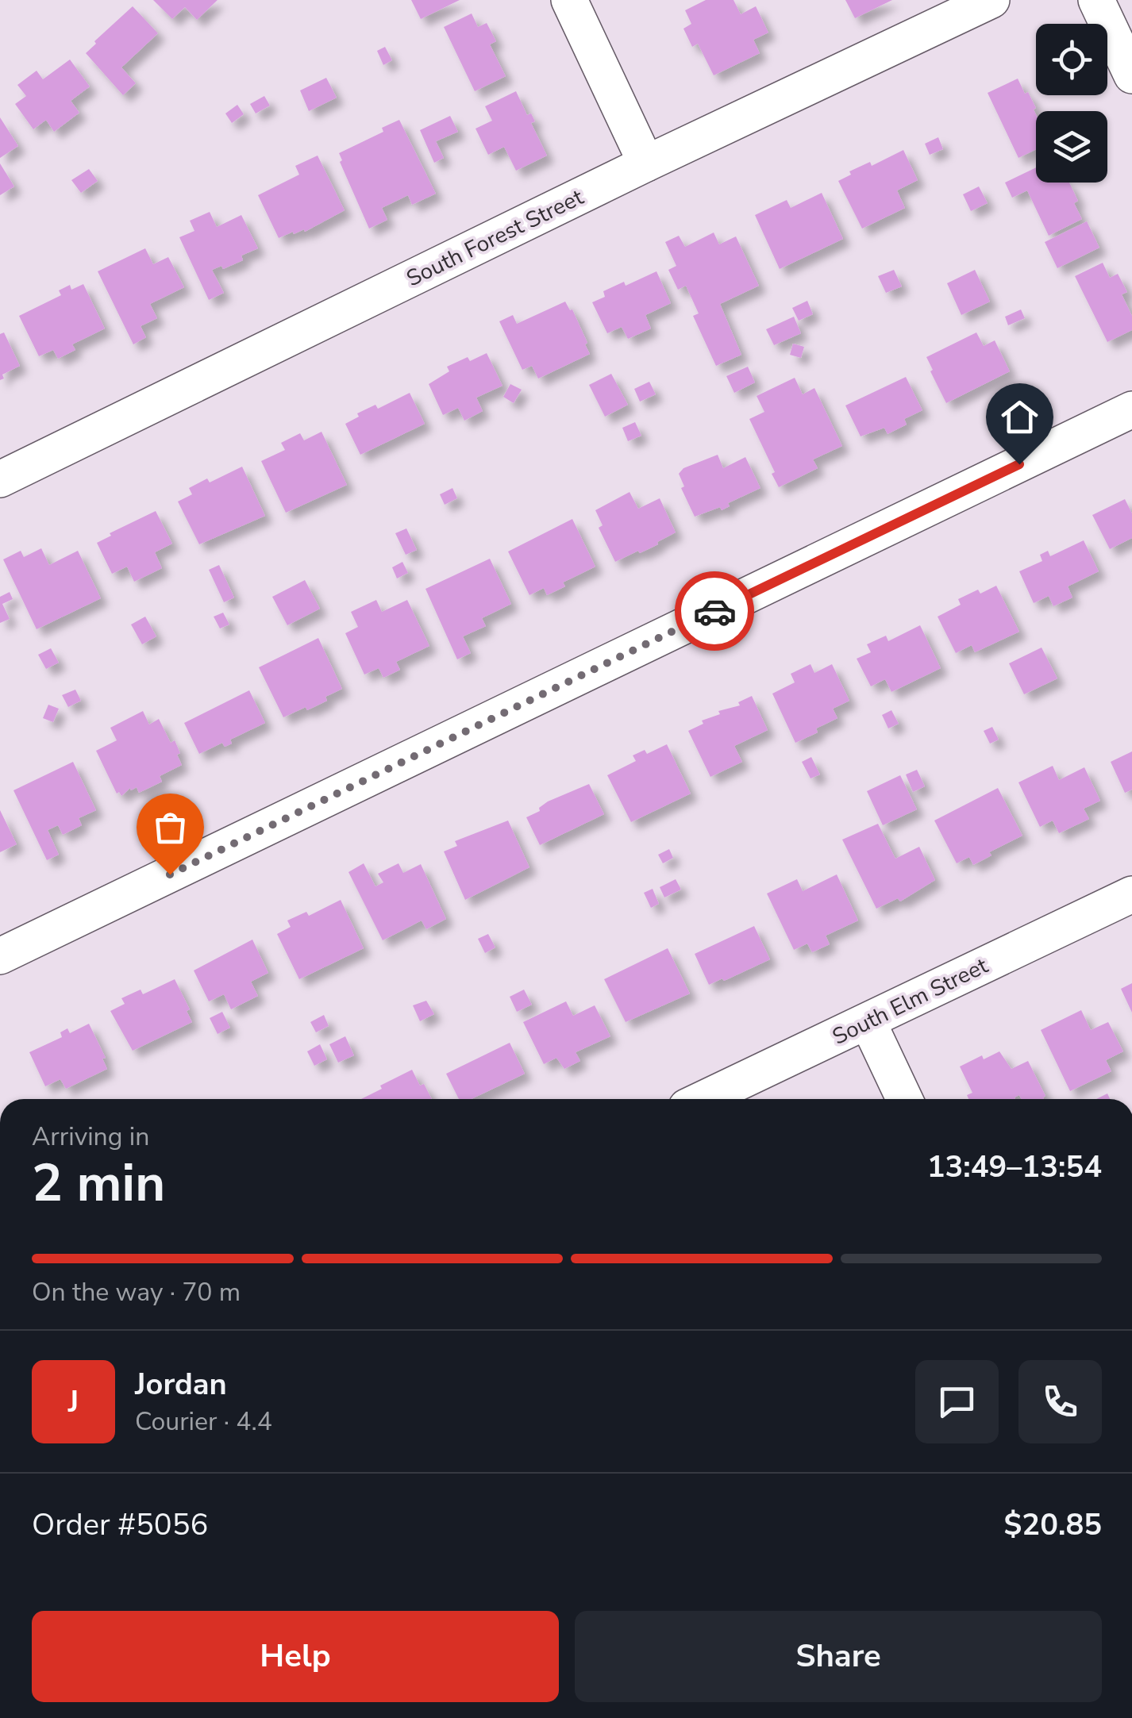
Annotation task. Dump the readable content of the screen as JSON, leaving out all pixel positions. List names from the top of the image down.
{
  "streets": {
    "street": ["South Forest Street", "South Elm Street"]
  },
  "page": {
    "heading": ["2 min", "Arriving in", "13:49–13:54"],
    "panel": [
      "Jordan",
      "Courier · 4.4",
      "Order #5056",
      "$20.85"
    ],
    "bar": "On the way · 70 m",
    "round": "J",
    "buttons": ["Help", "Share"]
  }
}
